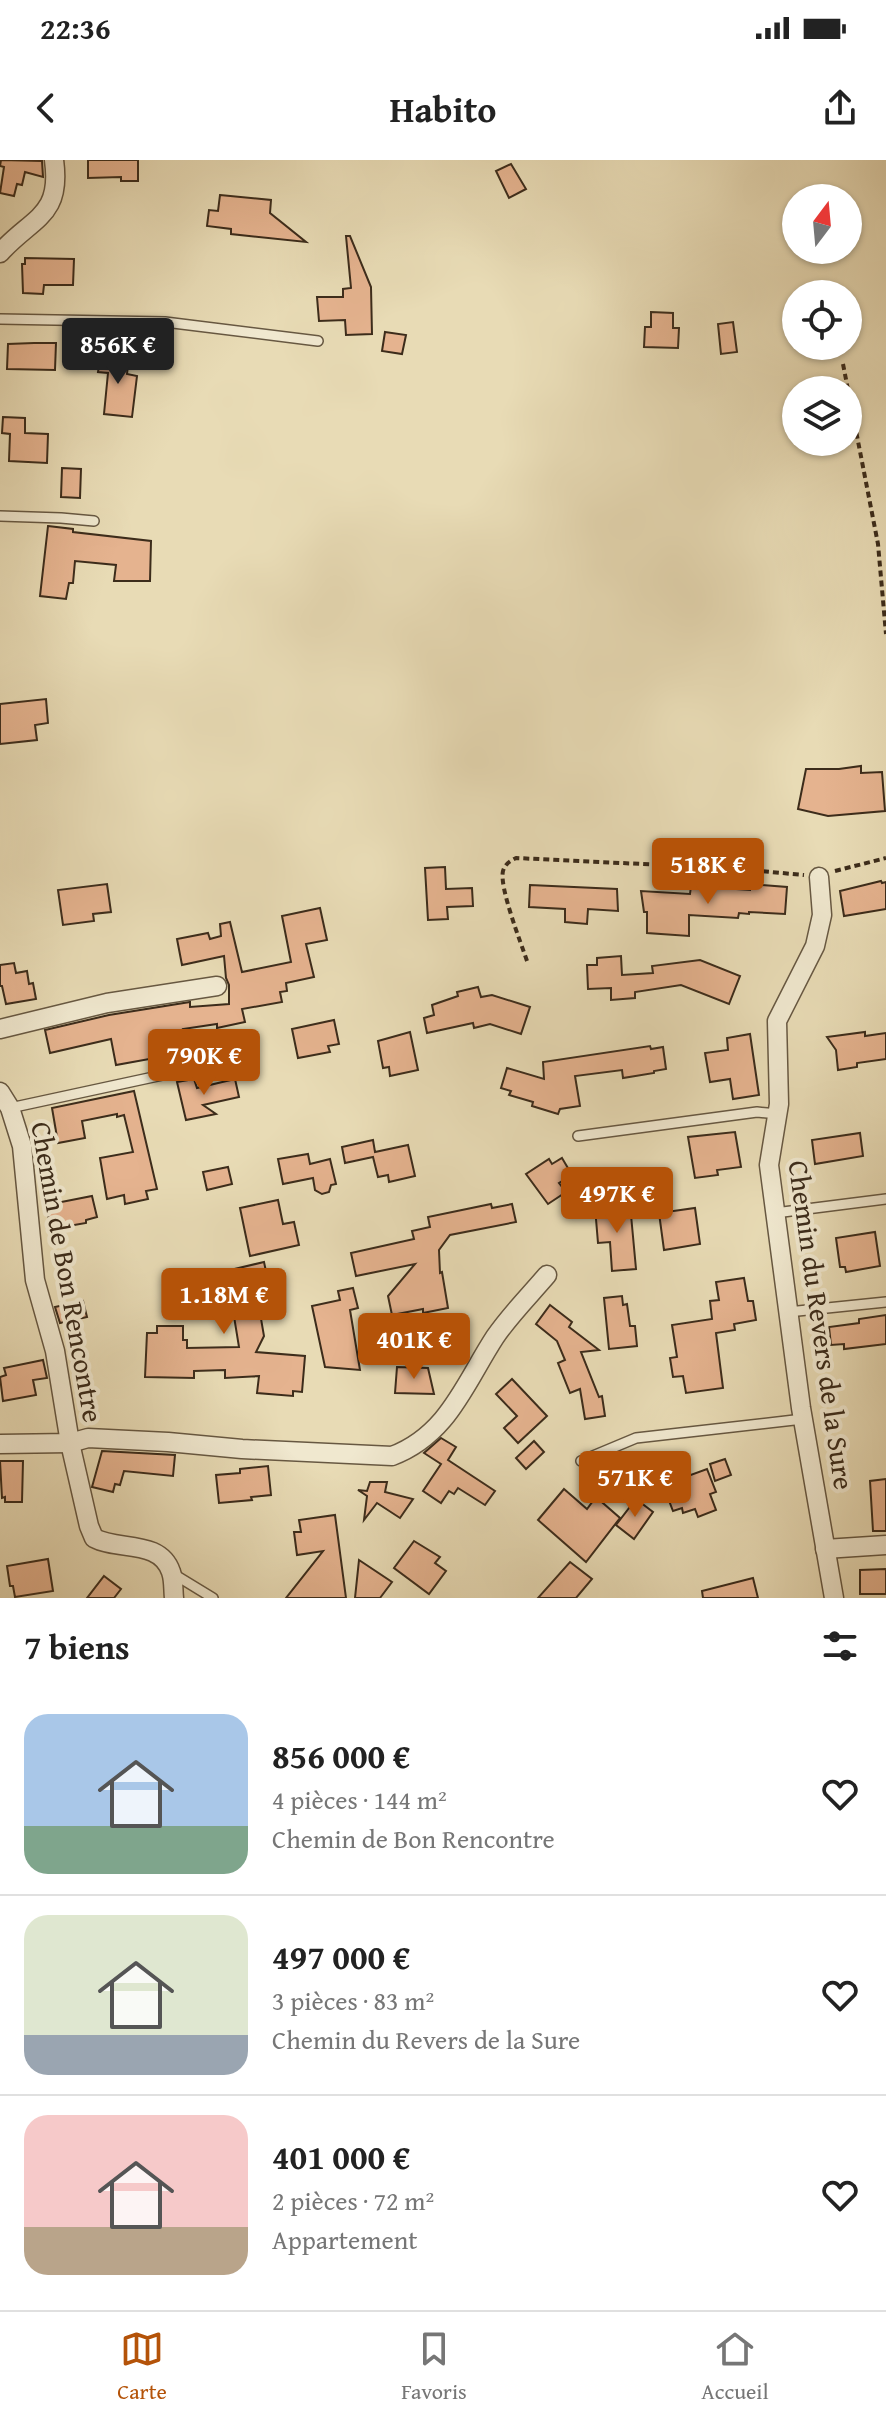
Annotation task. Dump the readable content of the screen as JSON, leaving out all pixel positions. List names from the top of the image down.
{
  "streets": {
    "street": ["Chemin de Bon Rencontre", "Chemin du Revers de la Sure"]
  },
  "north": "top",
  "page": {
    "status": "22:36",
    "header": "Habito",
    "price": [
      "856K €",
      "518K €",
      "790K €",
      "497K €",
      "1.18M €",
      "401K €",
      "571K €"
    ],
    "heading": "7 biens",
    "list": [
      {
        "name": "856 000 €",
        "note": "4 pièces · 144 m² · Chemin de Bon Rencontre"
      },
      {
        "name": "497 000 €",
        "note": "3 pièces · 83 m² · Chemin du Revers de la Sure"
      },
      {
        "name": "401 000 €",
        "note": "2 pièces · 72 m² · Appartement"
      }
    ],
    "tabs": ["Carte", "Favoris", "Accueil"]
  }
}
